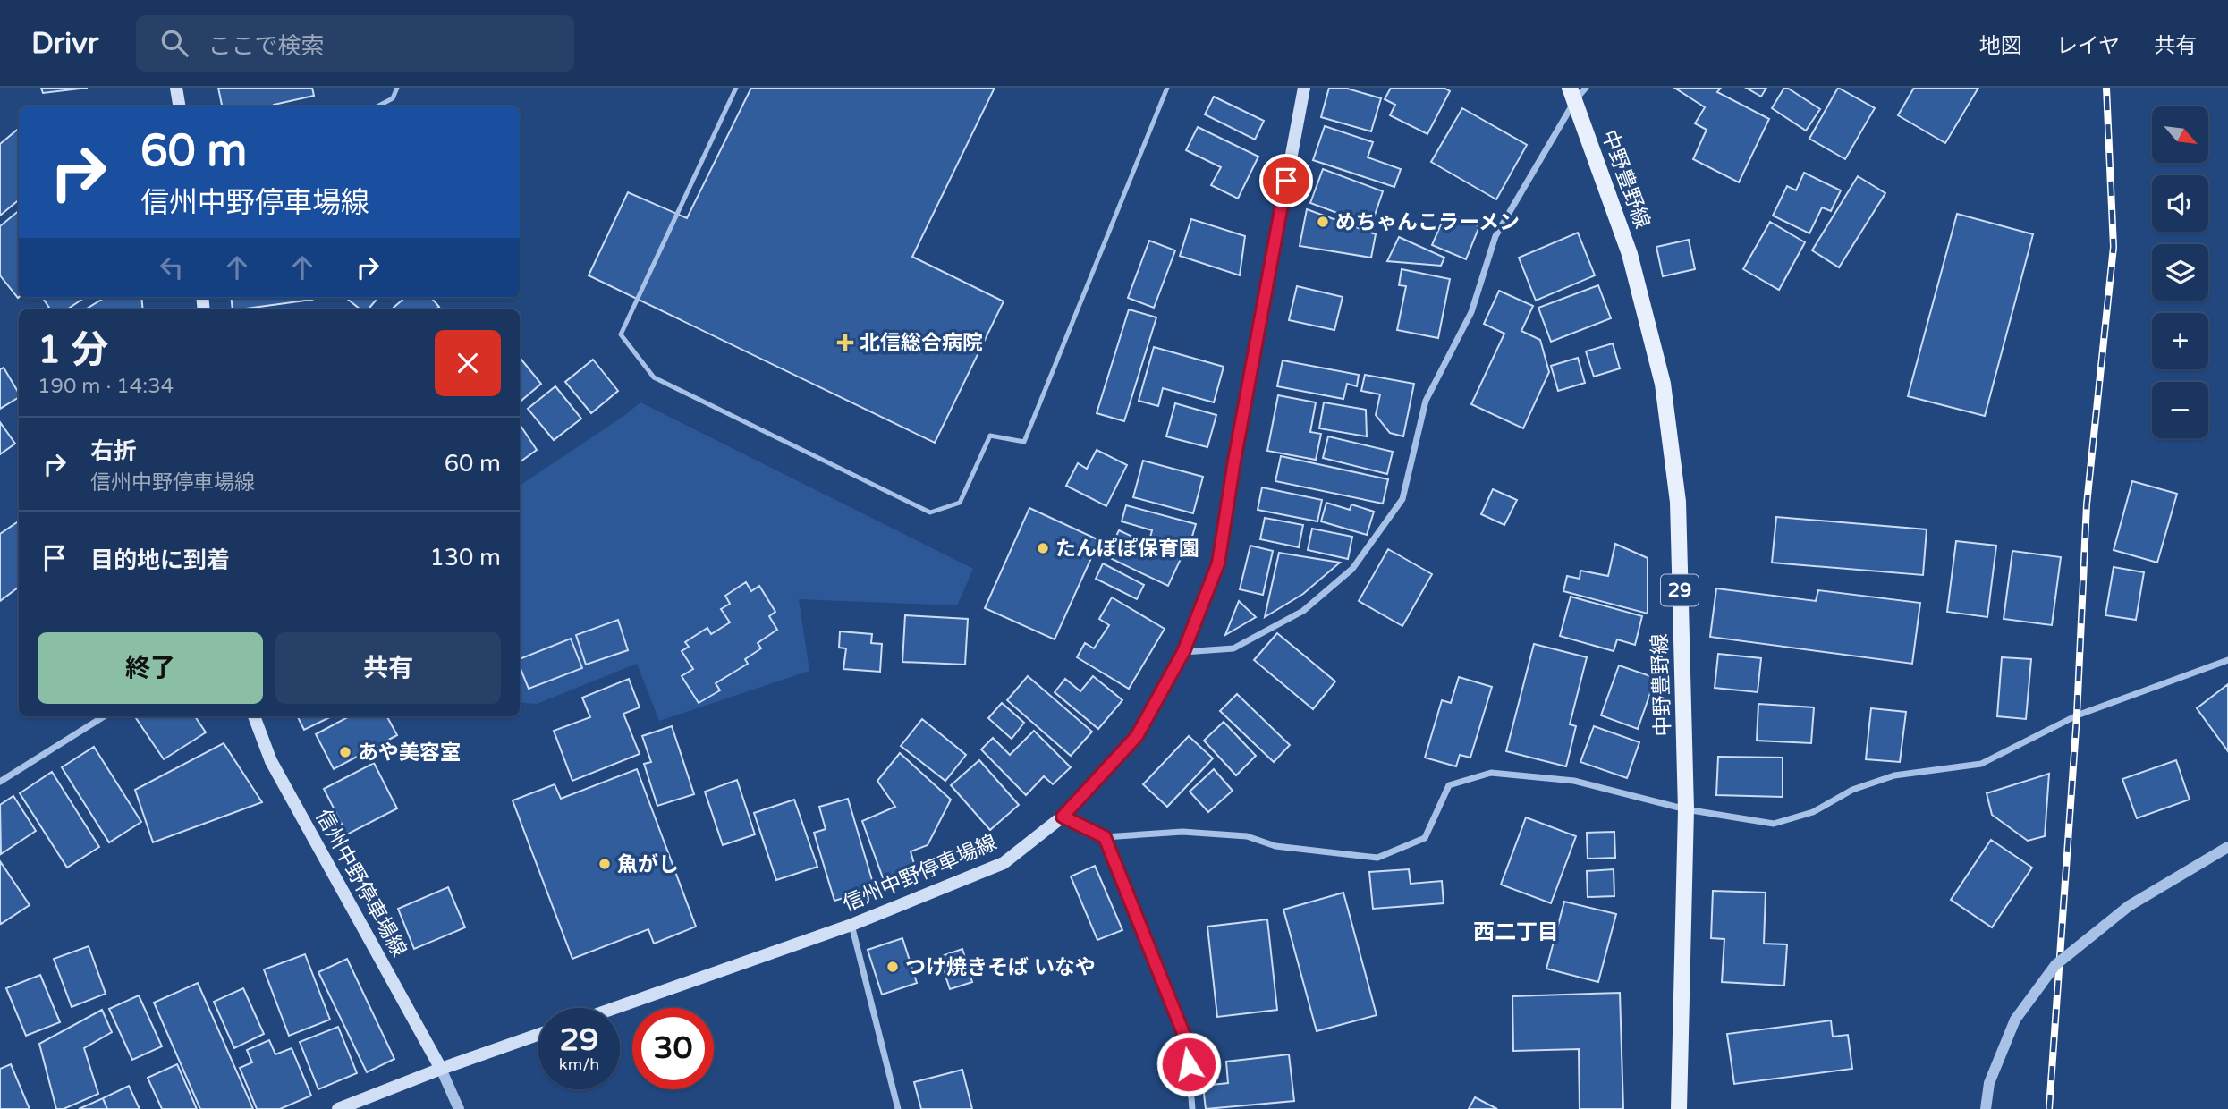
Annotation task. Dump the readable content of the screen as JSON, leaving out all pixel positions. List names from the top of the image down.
{
  "streets": {
    "main road": ["中野豊野線", "29", "信州中野停車場線"]
  },
  "districts": ["西二丁目"],
  "places": {
    "other": [
      "めちゃんこラーメン",
      "たんぽぽ保育園",
      "あや美容室",
      "魚がし",
      "つけ焼きそば いなや"
    ],
    "health": ["北信総合病院"]
  },
  "north": "bottom right",
  "page": {
    "header": "Drivr",
    "search": "ここで検索",
    "nav": ["地図", "レイヤ", "共有"],
    "map_buttons": ["+", "−"],
    "turn": ["60 m", "信州中野停車場線"],
    "heading": ["1 分", "190 m · 14:34"],
    "list": [
      {
        "name": "右折",
        "note": "信州中野停車場線",
        "value": "60 m"
      },
      {
        "name": "目的地に到着",
        "value": "130 m"
      }
    ],
    "buttons": ["終了", "共有"],
    "speed": "29 km/h",
    "limit": "30"
  }
}
